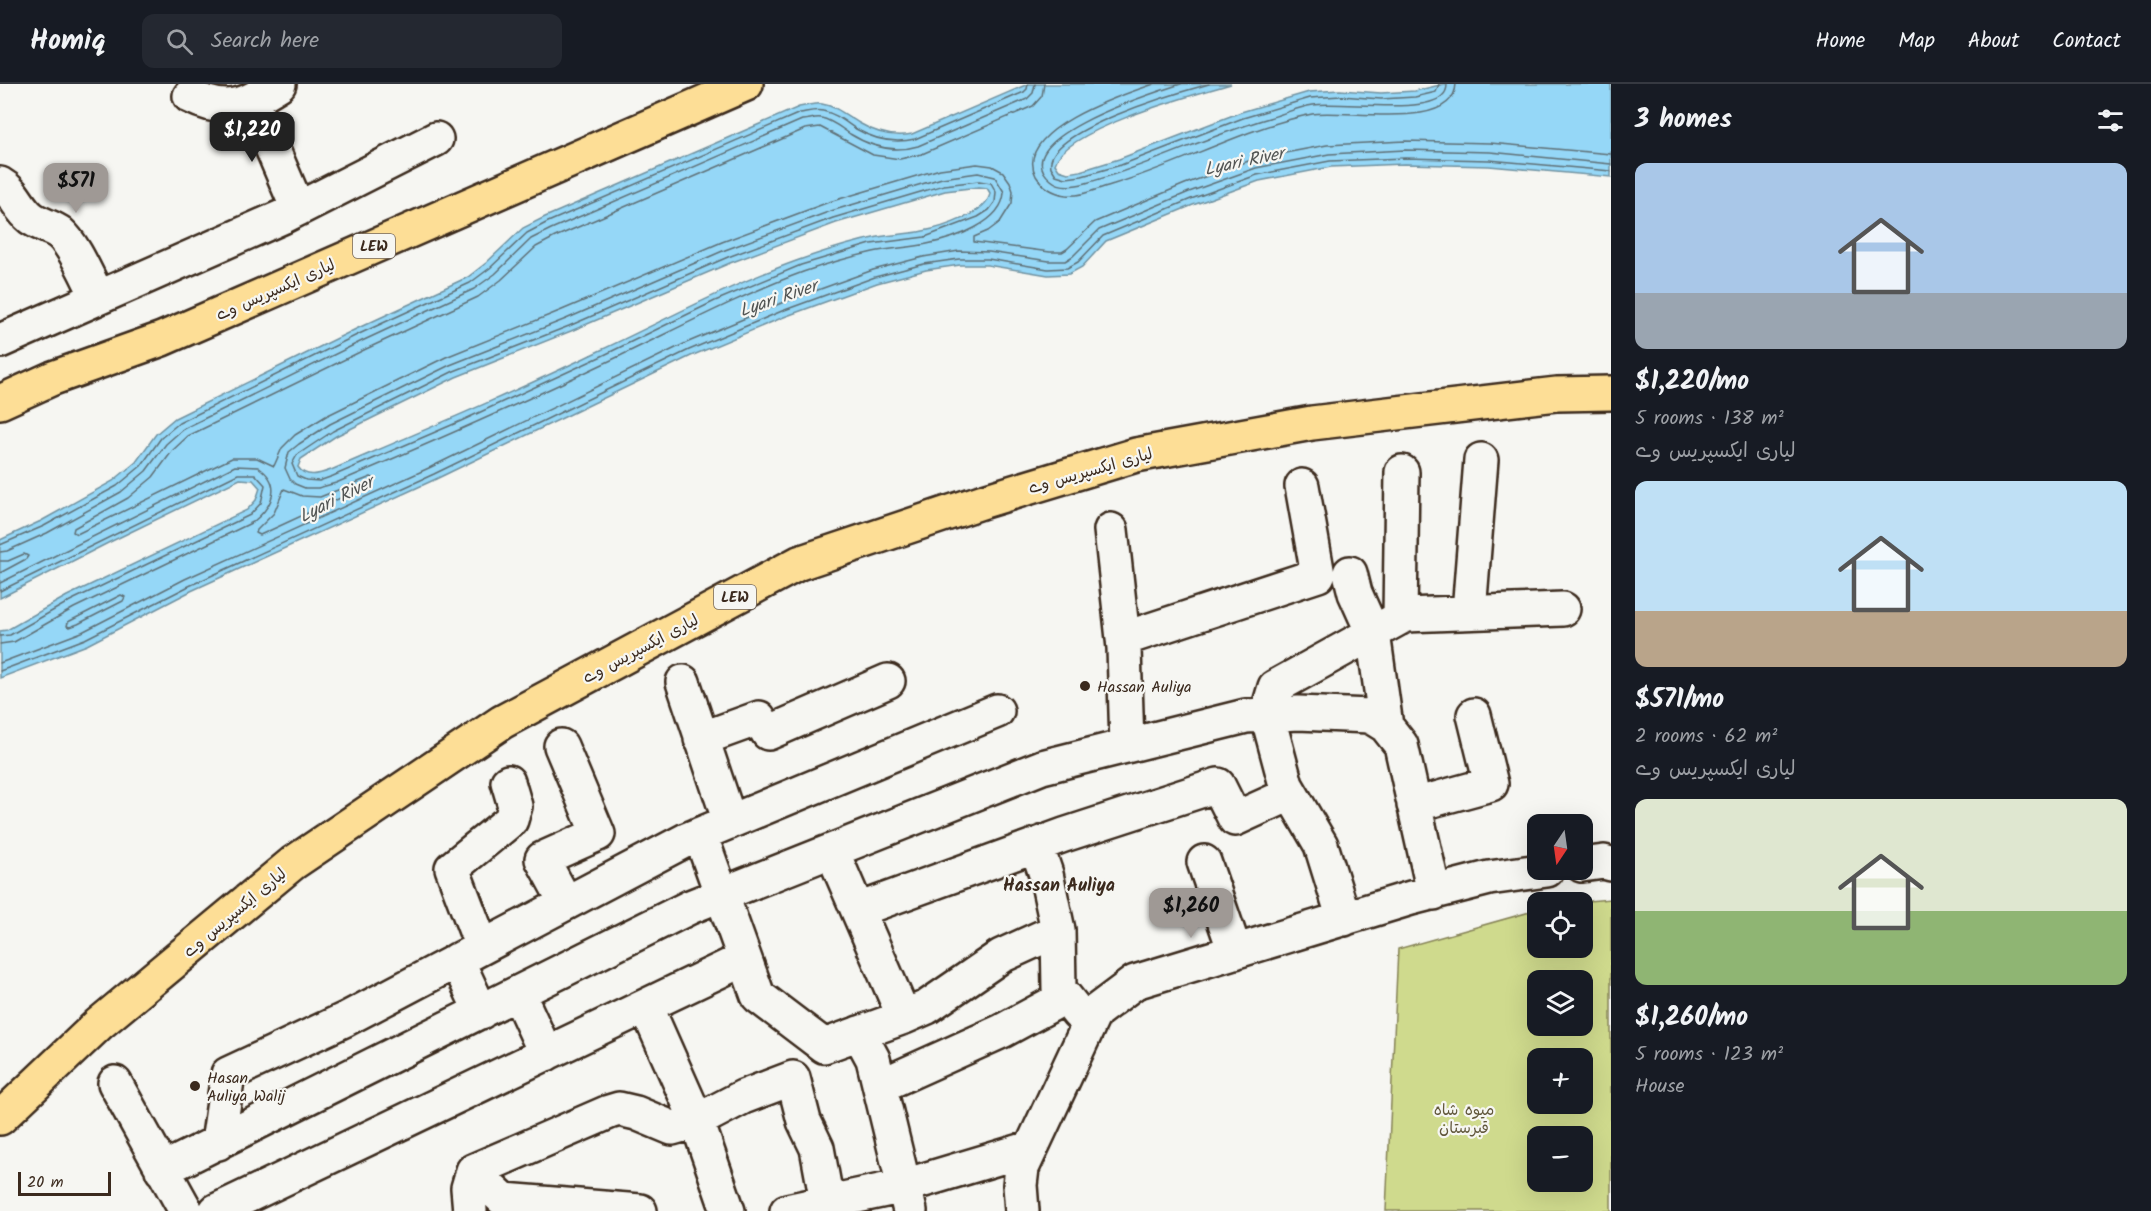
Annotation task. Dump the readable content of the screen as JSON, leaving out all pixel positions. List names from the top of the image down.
{
  "streets": {
    "highway": ["LEW", "لیاری ایکسپریس وے"]
  },
  "districts": ["Hassan Auliya"],
  "water": ["Lyari River"],
  "parks": ["میوہ شاہ قبرستان"],
  "places": ["Hassan Auliya", "Hasan Auliya Walij"],
  "scale_bar": "20 m",
  "north": "bottom",
  "page": {
    "header": "Homiq",
    "search": "Search here",
    "nav": [
      "Home",
      "Map",
      "About",
      "Contact"
    ],
    "heading": "3 homes",
    "price": ["$1,220", "$571", "$1,260"],
    "list": [
      {
        "name": "$1,220/mo",
        "note": "5 rooms · 138 m² · لیاری ایکسپریس وے"
      },
      {
        "name": "$571/mo",
        "note": "2 rooms · 62 m² · لیاری ایکسپریس وے"
      },
      {
        "name": "$1,260/mo",
        "note": "5 rooms · 123 m² · House"
      }
    ],
    "map_buttons": ["+", "−"],
    "scale": "20 m"
  }
}
